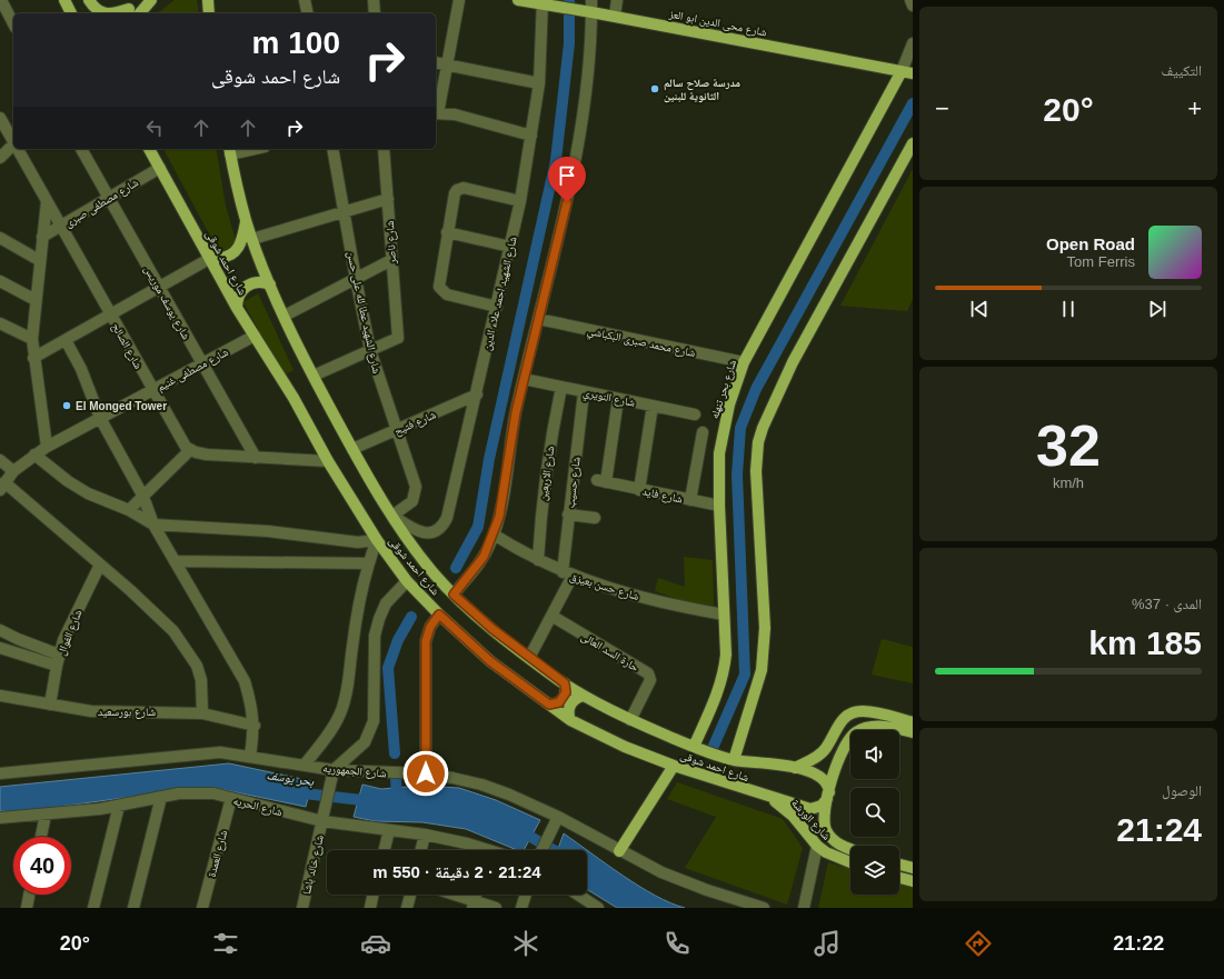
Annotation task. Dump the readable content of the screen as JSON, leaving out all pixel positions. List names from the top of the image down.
{
  "streets": {
    "main road": [
      "شارع محى الدين ابو العز",
      "شارع احمد شوقى",
      "شارع بحر تنهله",
      "شارع الورشة"
    ],
    "street": [
      "شارع مصطفى صبرى",
      "شارع ناصر",
      "شارع الشهيد احمد علاء الدين",
      "شارع يوسف موريس",
      "شارع الشهيد عطا لله على حسن",
      "شارع محمد صبرى البكباشي",
      "شارع الصالح",
      "شارع مصطفى غنيم",
      "شارع النويري",
      "شارع فتيح",
      "شارع الاربعين",
      "شارع حسيب",
      "شارع فايد",
      "شارع حسن بعيزق",
      "شارع الفوال",
      "حارة السد العالى",
      "شارع بورسعيد",
      "شارع الجمهوريه",
      "شارع الحريه",
      "شارع العمدة",
      "شارع خالد باشا"
    ]
  },
  "crossings": [
    ["شارع محى الدين ابو العز", "شارع الشهيد احمد علاء الدين"],
    ["شارع محى الدين ابو العز", "شارع بحر تنهله"],
    ["شارع مصطفى صبرى", "شارع احمد شوقى"],
    ["شارع مصطفى صبرى", "شارع يوسف موريس"],
    ["شارع مصطفى صبرى", "شارع الصالح"],
    ["شارع ناصر", "شارع الشهيد عطا لله على حسن"],
    ["شارع احمد شوقى", "شارع الشهيد احمد علاء الدين"],
    ["شارع احمد شوقى", "شارع الشهيد عطا لله على حسن"],
    ["شارع احمد شوقى", "شارع مصطفى غنيم"],
    ["شارع احمد شوقى", "شارع بحر تنهله"],
    ["شارع احمد شوقى", "شارع فتيح"],
    ["شارع احمد شوقى", "حارة السد العالى"],
    ["شارع احمد شوقى", "شارع الورشة"],
    ["شارع الشهيد احمد علاء الدين", "شارع الشهيد عطا لله على حسن"],
    ["شارع الشهيد احمد علاء الدين", "شارع فتيح"],
    ["شارع يوسف موريس", "شارع مصطفى غنيم"],
    ["شارع الشهيد عطا لله على حسن", "شارع فتيح"],
    ["شارع محمد صبرى البكباشي", "شارع بحر تنهله"],
    ["شارع الصالح", "شارع مصطفى غنيم"],
    ["شارع بحر تنهله", "شارع فايد"],
    ["شارع بحر تنهله", "شارع حسن بعيزق"],
    ["شارع النويري", "شارع الاربعين"],
    ["شارع النويري", "شارع حسيب"],
    ["شارع النويري", "شارع فايد"],
    ["شارع الاربعين", "شارع حسن بعيزق"],
    ["شارع حسيب", "شارع حسن بعيزق"],
    ["شارع الفوال", "شارع بورسعيد"],
    ["شارع الجمهوريه", "شارع خالد باشا"],
    ["شارع الحريه", "شارع العمدة"],
    ["شارع الحريه", "شارع خالد باشا"]
  ],
  "water": ["بحر يوسف"],
  "places": ["مدرسة صلاح سالم الثانوية للبنين", "El Monged Tower"],
  "page": {
    "tile": [
      "التكييف",
      ["32", "km/h"],
      ["المدى · 37%", "185 km"],
      ["الوصول", "21:24"]
    ],
    "turn": ["100 m", "شارع احمد شوقى"],
    "heat": ["−", "20°", "+"],
    "song": ["Open Road", "Tom Ferris"],
    "limit": "40",
    "trip": "21:24 · 2 دقيقة · 550 m",
    "tabs": ["21:22", "20°"]
  }
}
